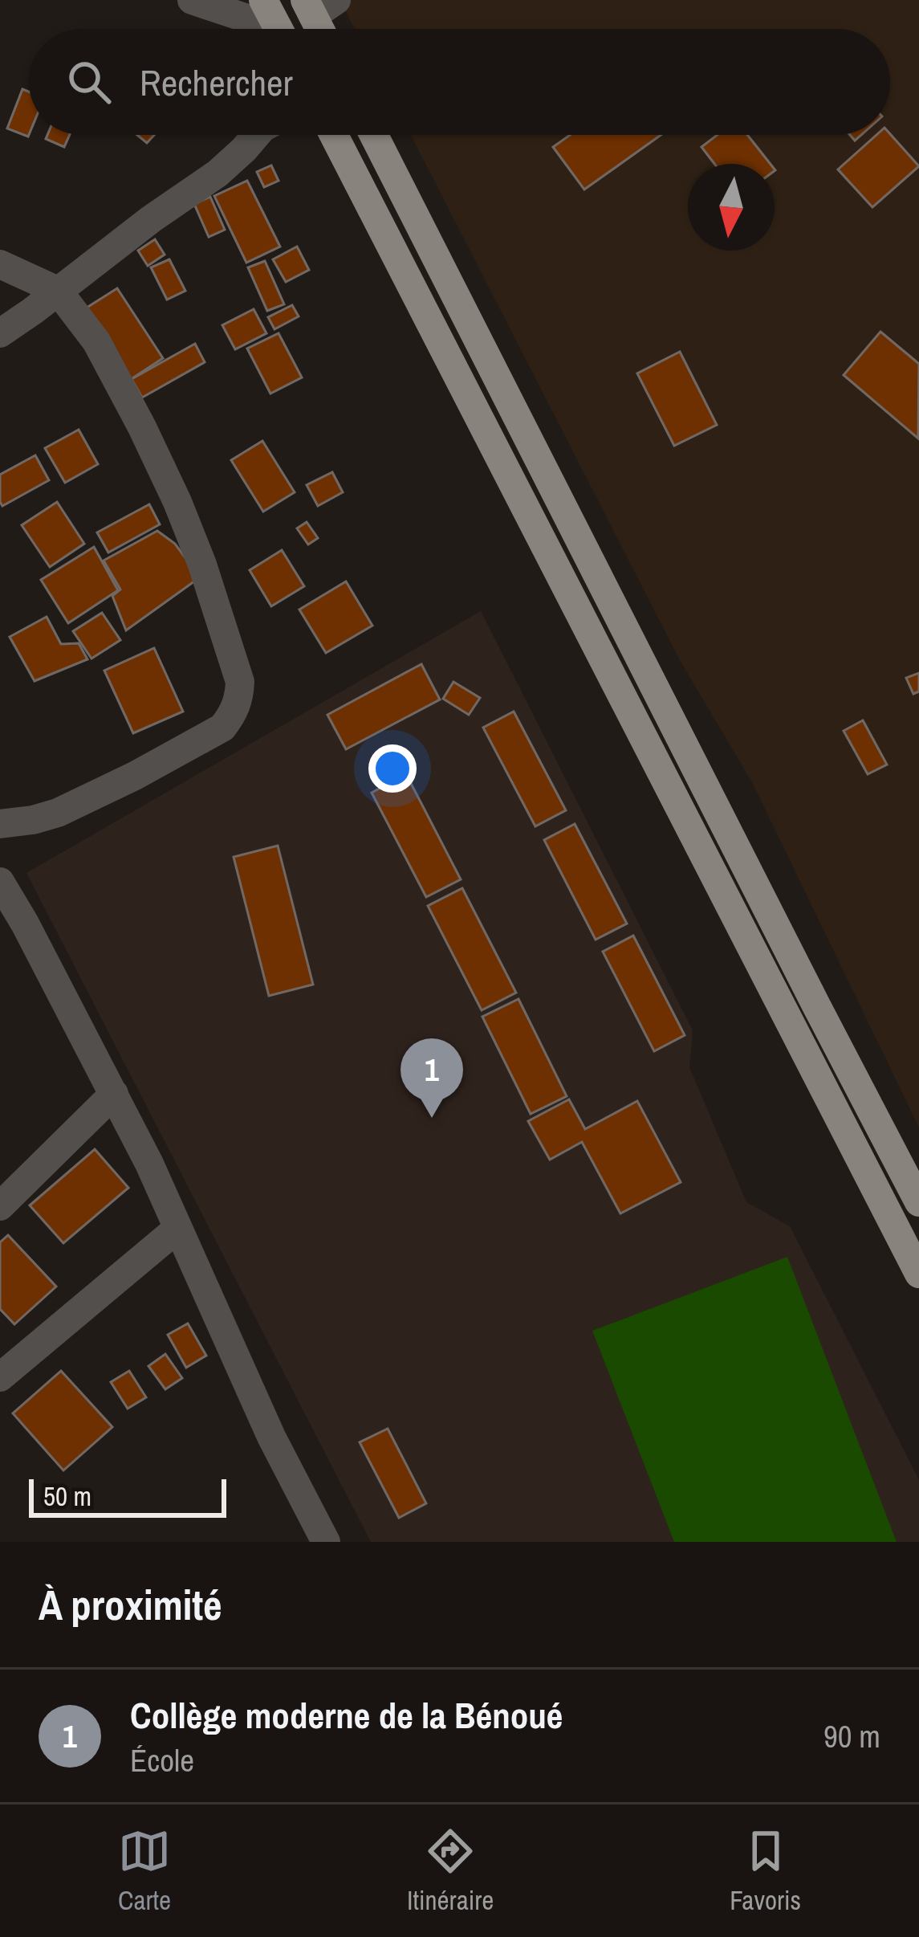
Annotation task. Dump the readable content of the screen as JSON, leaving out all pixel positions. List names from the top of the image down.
{
  "scale_bar": "50 m",
  "north": "bottom",
  "page": {
    "search": "Rechercher",
    "pins": "1",
    "scale": "50 m",
    "heading": "À proximité",
    "list": [
      {
        "mark": "1",
        "name": "Collège moderne de la Bénoué",
        "note": "École",
        "value": "90 m"
      }
    ],
    "nav": ["Carte", "Itinéraire", "Favoris"]
  }
}
